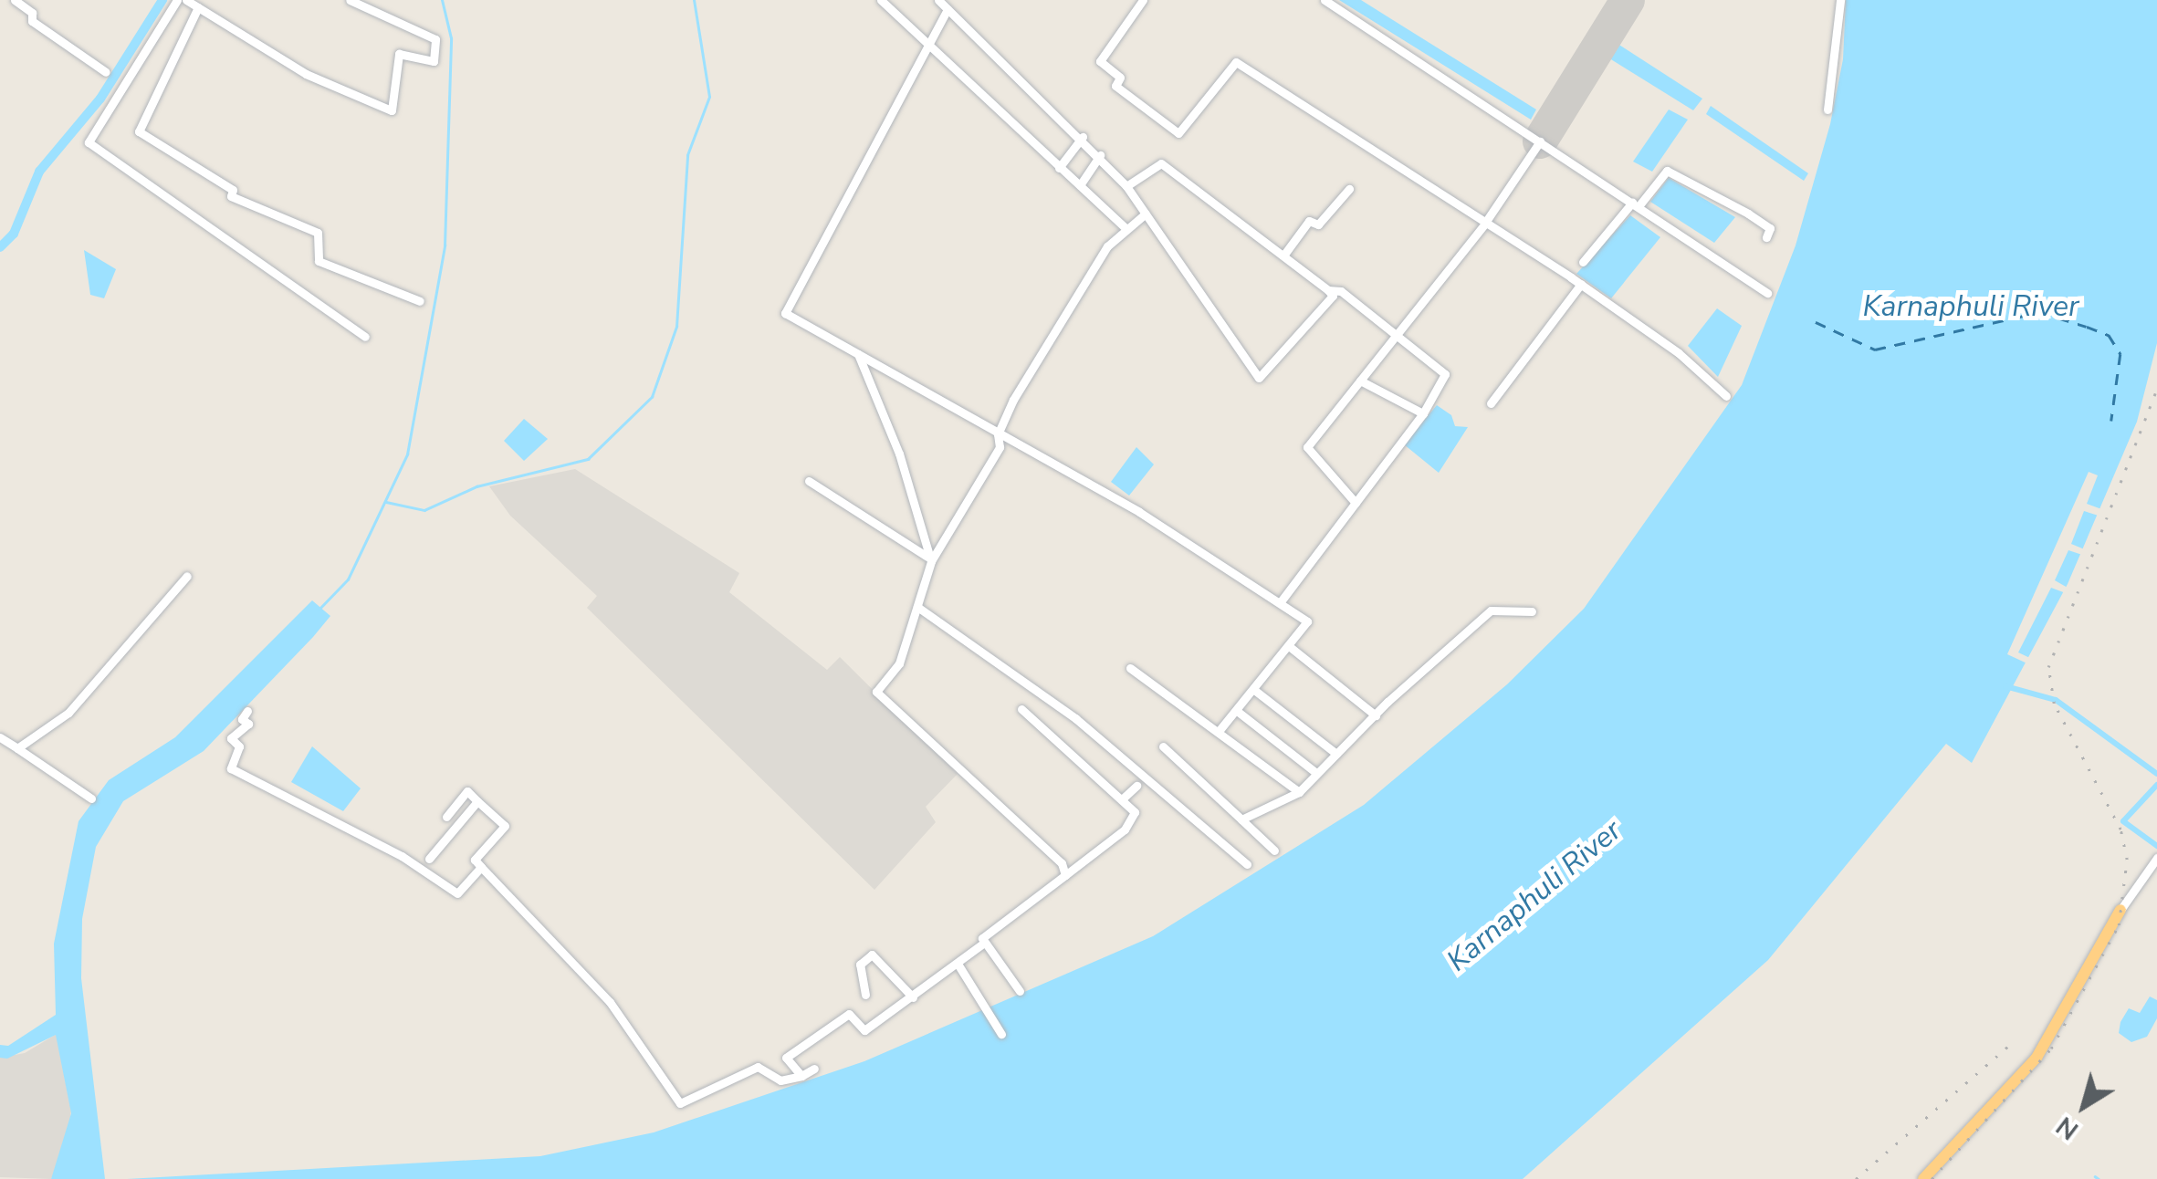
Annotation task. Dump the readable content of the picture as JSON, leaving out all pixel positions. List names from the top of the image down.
{
  "water": ["Karnaphuli River"],
  "north": "bottom left"
}
